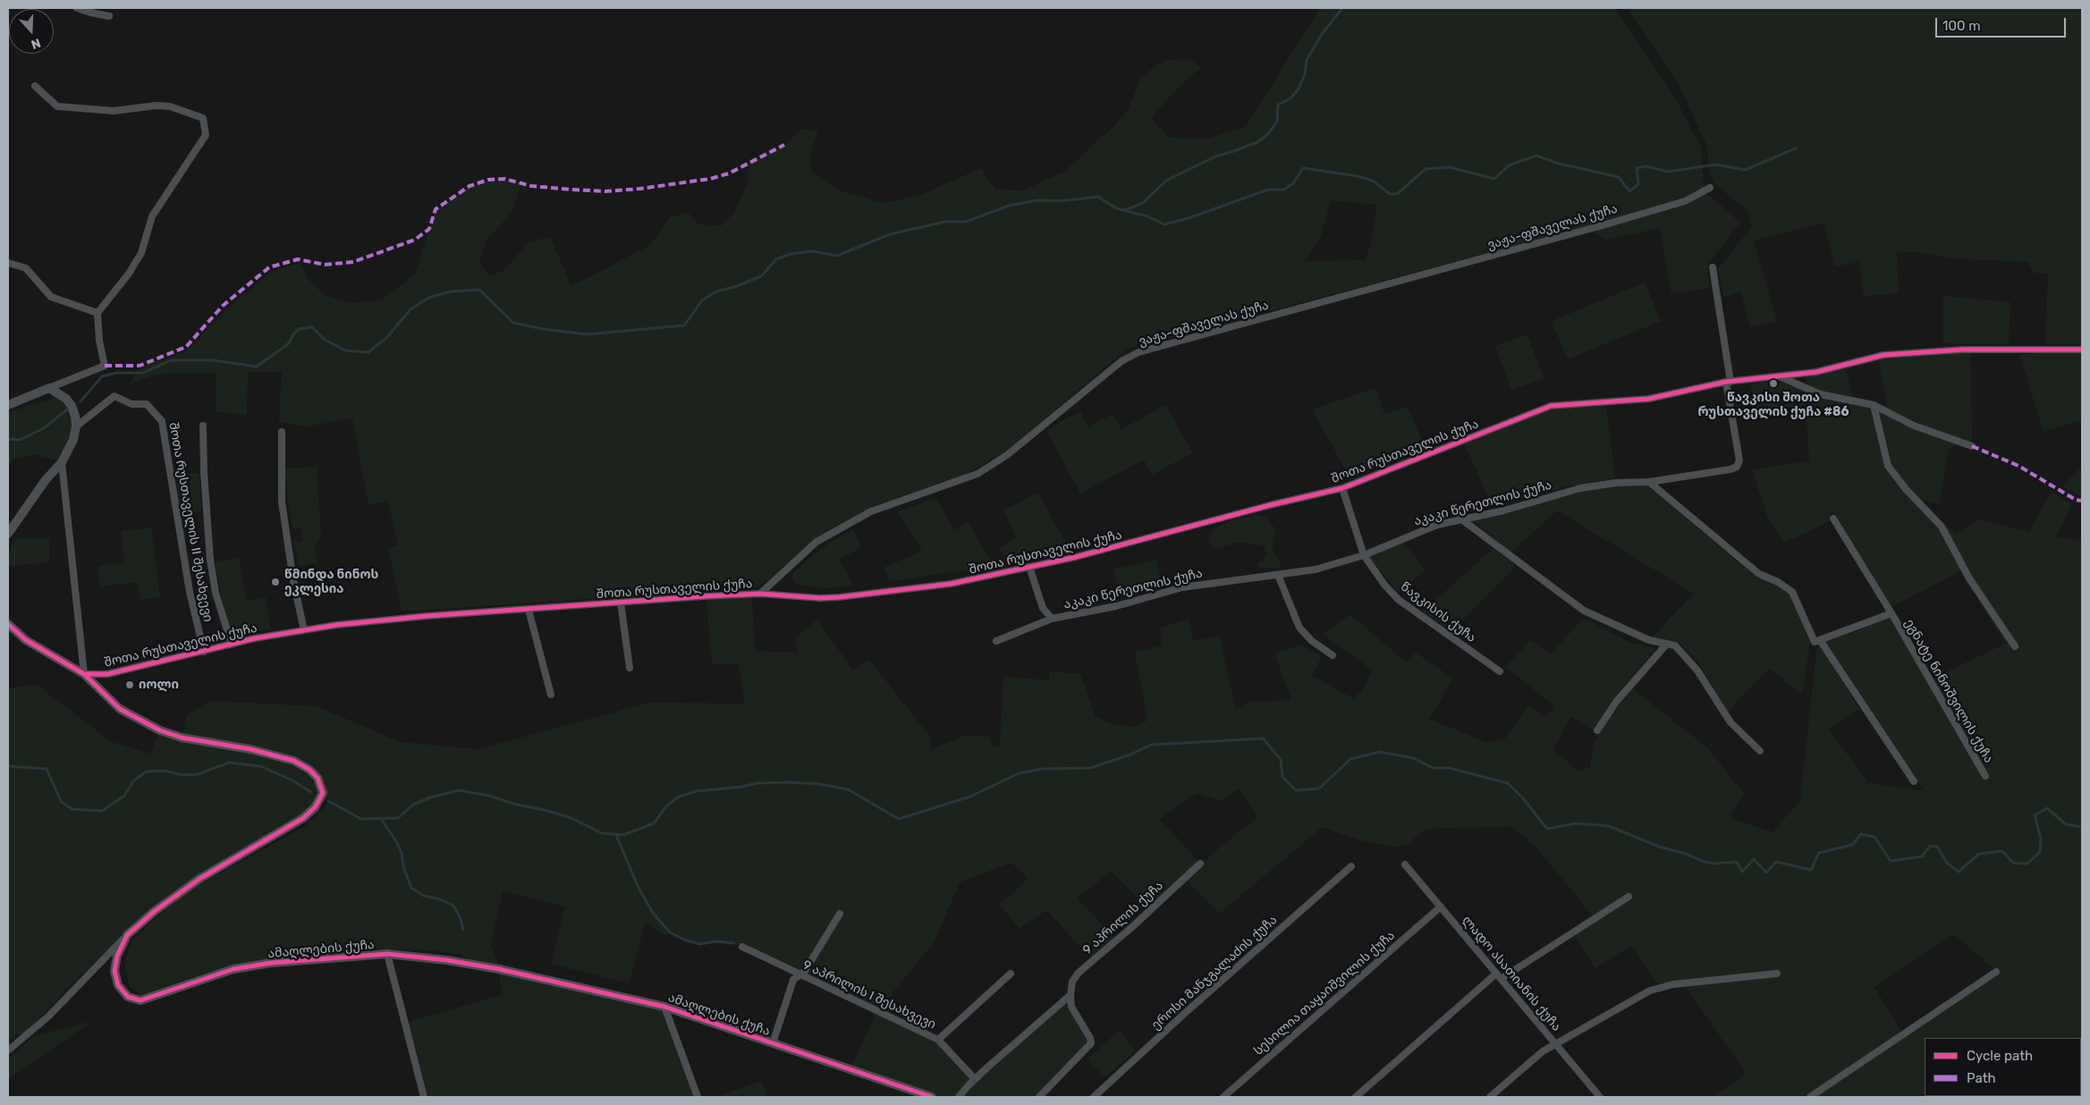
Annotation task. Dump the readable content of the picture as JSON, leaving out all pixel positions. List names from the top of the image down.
{
  "streets": {
    "street": [
      "ვაჟა-ფშაველას ქუჩა",
      "შოთა რუსთაველის ქუჩა",
      "აკაკი წერეთლის ქუჩა",
      "შოთა რუსთაველის II შესახვევი",
      "წავკისის ქუჩა",
      "ეგნატე ნინოშვილის ქუჩა",
      "9 აპრილის ქუჩა",
      "ამაღლების ქუჩა",
      "ეროსი მანჯგალაძის ქუჩა",
      "ლადო ასათიანის ქუჩა",
      "სესილია თაყაიშვილის ქუჩა",
      "9 აპრილის I შესახვევი"
    ]
  },
  "crossings": [
    ["ვაჟა-ფშაველას ქუჩა", "შოთა რუსთაველის ქუჩა"],
    ["შოთა რუსთაველის ქუჩა", "აკაკი წერეთლის ქუჩა"],
    ["შოთა რუსთაველის ქუჩა", "შოთა რუსთაველის II შესახვევი"],
    ["შოთა რუსთაველის ქუჩა", "წავკისის ქუჩა"],
    ["შოთა რუსთაველის ქუჩა", "ამაღლების ქუჩა"],
    ["აკაკი წერეთლის ქუჩა", "წავკისის ქუჩა"],
    ["ლადო ასათიანის ქუჩა", "სესილია თაყაიშვილის ქუჩა"]
  ],
  "places": ["წავკისი შოთა რუსთაველის ქუჩა #86", "წმინდა ნინოს ეკლესია", "იოლი"],
  "legend": ["Cycle path", "Path"],
  "scale_bar": "100 m",
  "north": "bottom"
}
